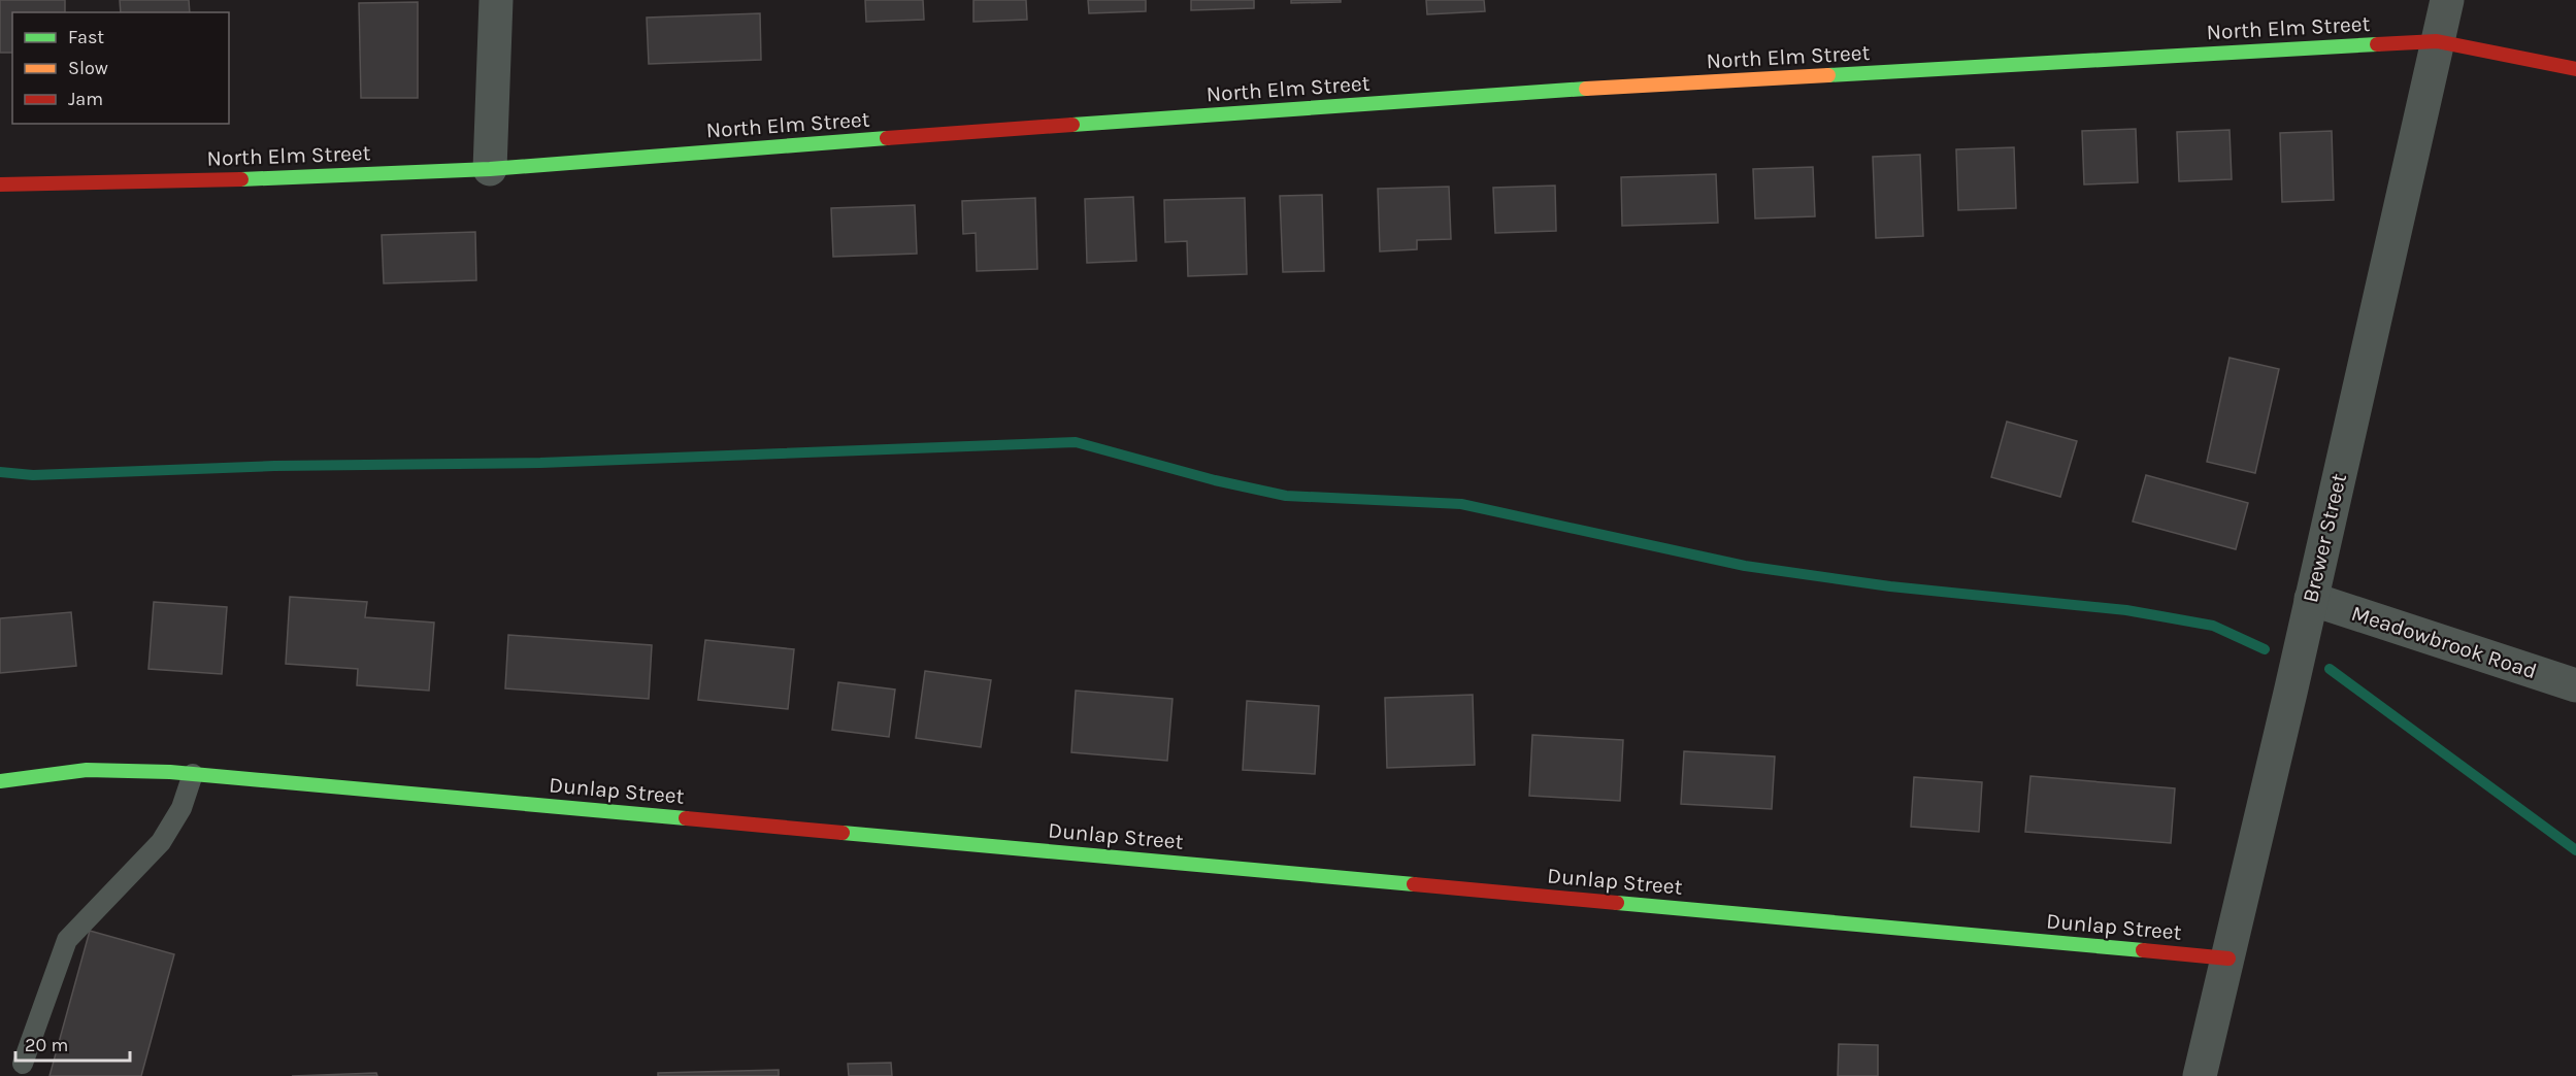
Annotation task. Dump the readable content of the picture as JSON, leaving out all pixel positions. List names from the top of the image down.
{
  "streets": {
    "street": [
      "North Elm Street",
      "Brewer Street",
      "Meadowbrook Road",
      "Dunlap Street"
    ]
  },
  "crossings": [
    ["North Elm Street", "Brewer Street"],
    ["Brewer Street", "Meadowbrook Road"],
    ["Brewer Street", "Dunlap Street"]
  ],
  "legend": ["Fast", "Slow", "Jam"],
  "scale_bar": "20 m"
}
